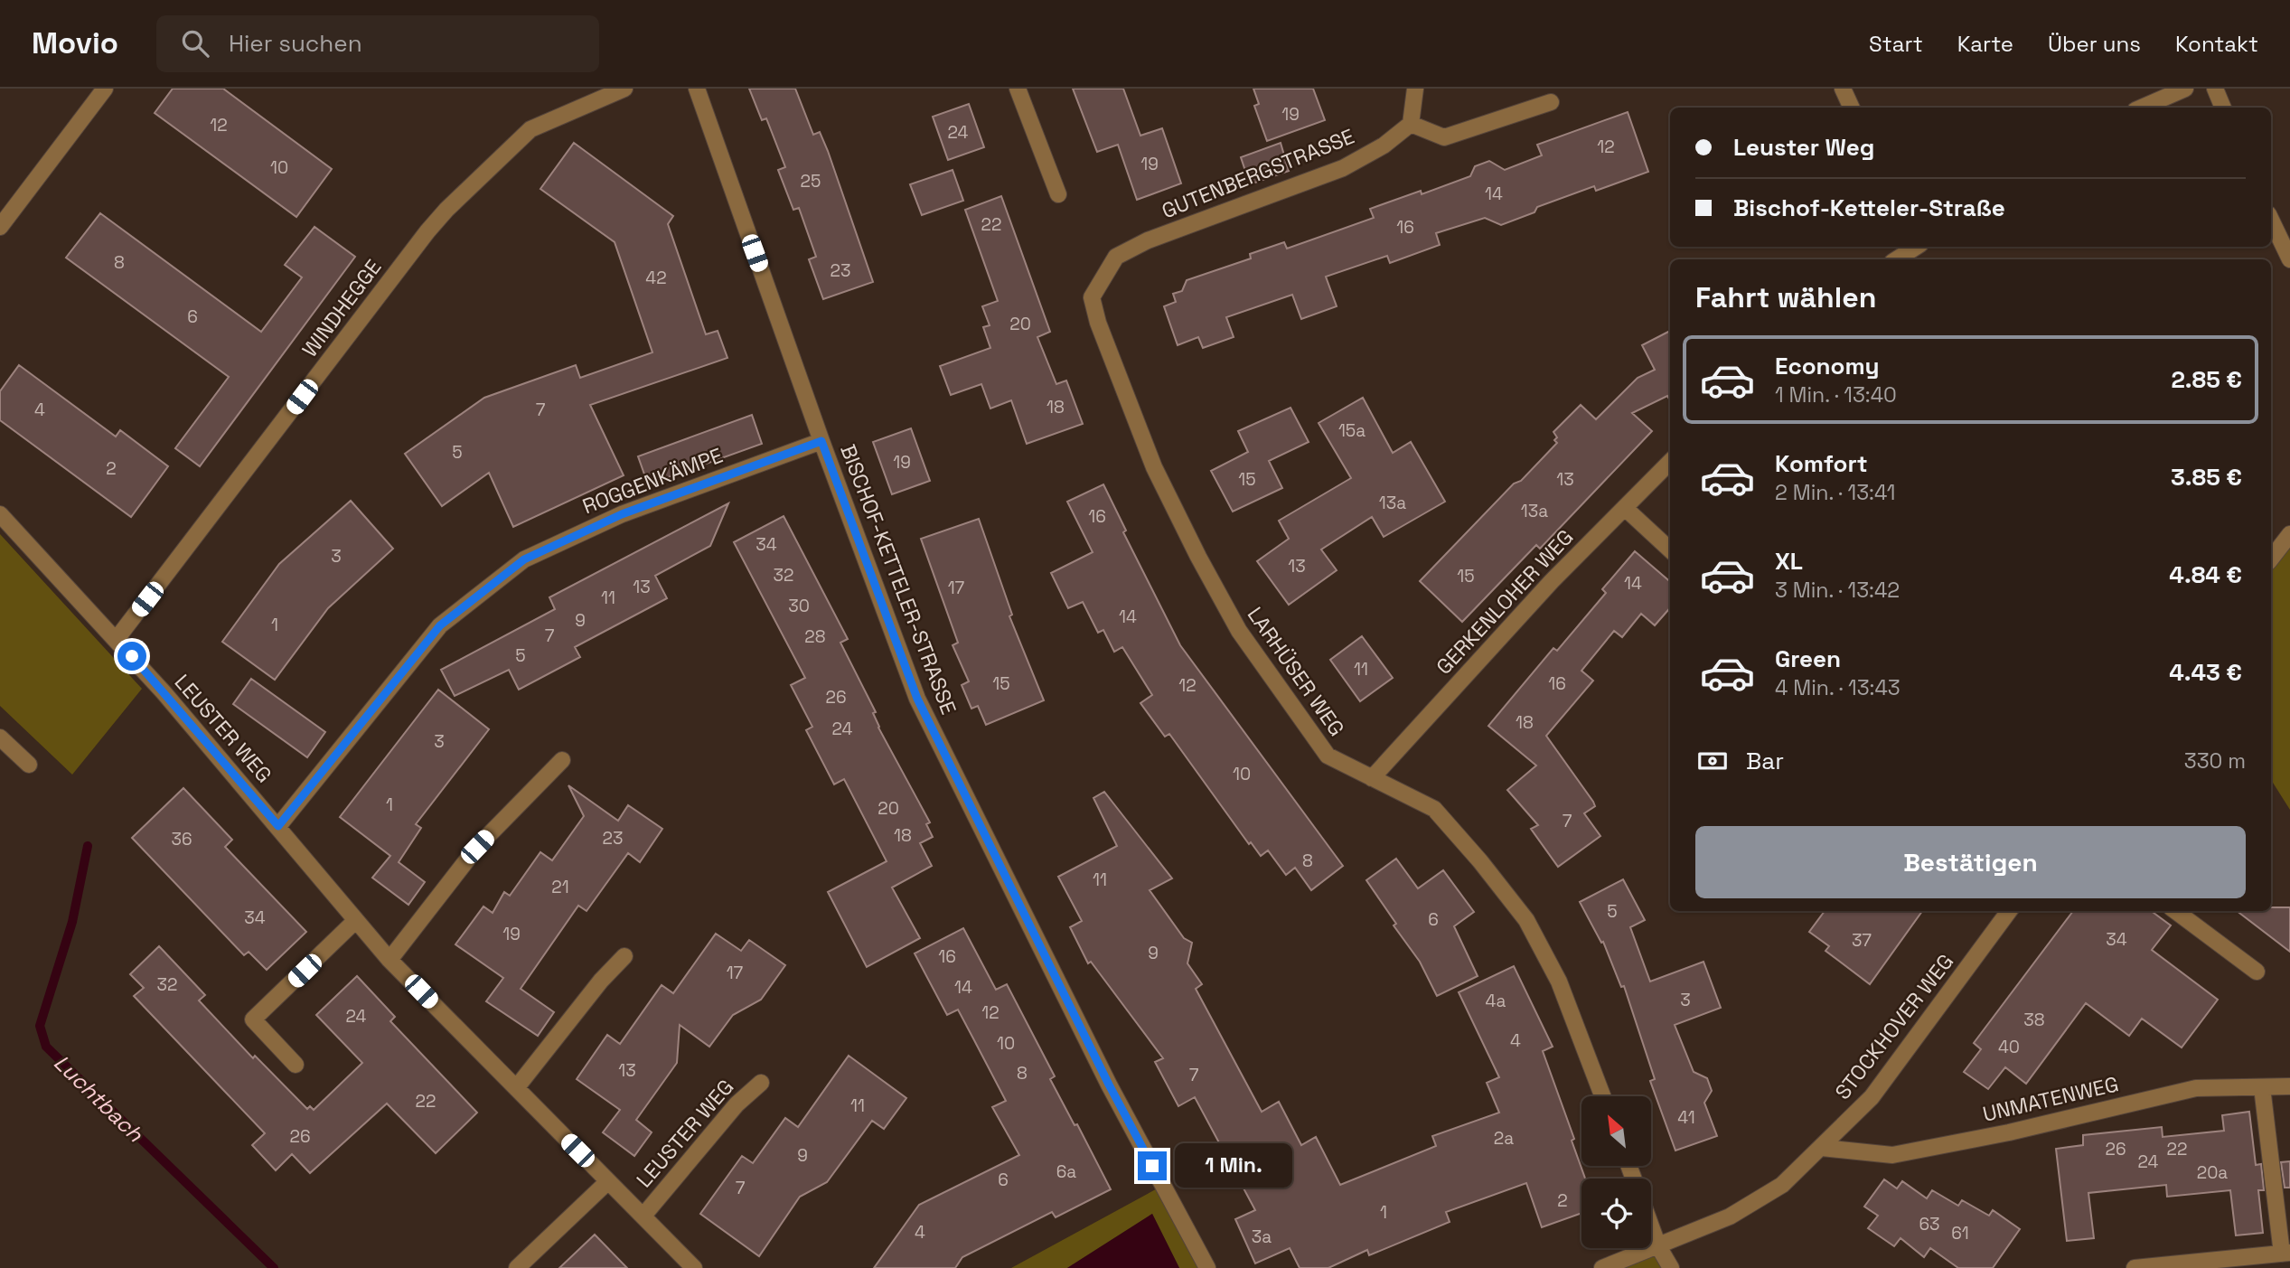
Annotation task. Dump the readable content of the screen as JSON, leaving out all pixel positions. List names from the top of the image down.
{
  "streets": {
    "street": [
      "GUTENBERGSTRASSE",
      "WINDHEGGE",
      "ROGGENKÄMPE",
      "BISCHOF-KETTELER-STRASSE",
      "GERKENLOHER WEG",
      "LARHÜSER WEG",
      "LEUSTER WEG",
      "STOCKHOVER WEG",
      "UNMATENWEG"
    ]
  },
  "crossings": [
    ["GUTENBERGSTRASSE", "LARHÜSER WEG"],
    ["WINDHEGGE", "LEUSTER WEG"],
    ["ROGGENKÄMPE", "BISCHOF-KETTELER-STRASSE"],
    ["ROGGENKÄMPE", "LEUSTER WEG"],
    ["GERKENLOHER WEG", "LARHÜSER WEG"],
    ["STOCKHOVER WEG", "UNMATENWEG"]
  ],
  "water": ["Luchtbach"],
  "house_numbers": [
    "19",
    "12",
    "24",
    "12",
    "19",
    "10",
    "25",
    "14",
    "22",
    "16",
    "8",
    "23",
    "42",
    "6",
    "20",
    "18",
    "4",
    "7",
    "15a",
    "5",
    "19",
    "2",
    "15",
    "13",
    "13a",
    "13a",
    "16",
    "34",
    "3",
    "13",
    "32",
    "15",
    "14",
    "13",
    "17",
    "11",
    "30",
    "14",
    "9",
    "1",
    "7",
    "28",
    "5",
    "11",
    "15",
    "16",
    "12",
    "26",
    "18",
    "24",
    "3",
    "10",
    "1",
    "20",
    "7",
    "18",
    "23",
    "36",
    "8",
    "11",
    "21",
    "5",
    "34",
    "6",
    "19",
    "34",
    "37",
    "9",
    "16",
    "17",
    "32",
    "14",
    "3",
    "4a",
    "12",
    "24",
    "38",
    "4",
    "10",
    "40",
    "13",
    "8",
    "7",
    "22",
    "11",
    "41",
    "26",
    "2a",
    "26",
    "22",
    "9",
    "24",
    "6a",
    "20a",
    "6",
    "7",
    "2",
    "1",
    "63",
    "4",
    "61",
    "3a"
  ],
  "north": "top left",
  "page": {
    "header": "Movio",
    "search": "Hier suchen",
    "nav": [
      "Start",
      "Karte",
      "Über uns",
      "Kontakt"
    ],
    "banner": ["Leuster Weg", "Bischof-Ketteler-Straße"],
    "heading": "Fahrt wählen",
    "list": [
      {
        "name": "Economy",
        "note": "1 Min. · 13:40",
        "value": "2.85 €"
      },
      {
        "name": "Komfort",
        "note": "2 Min. · 13:41",
        "value": "3.85 €"
      },
      {
        "name": "XL",
        "note": "3 Min. · 13:42",
        "value": "4.84 €"
      },
      {
        "name": "Green",
        "note": "4 Min. · 13:43",
        "value": "4.43 €"
      }
    ],
    "pay": ["Bar", "330 m"],
    "buttons": "Bestätigen",
    "bubble": "1 Min."
  }
}
